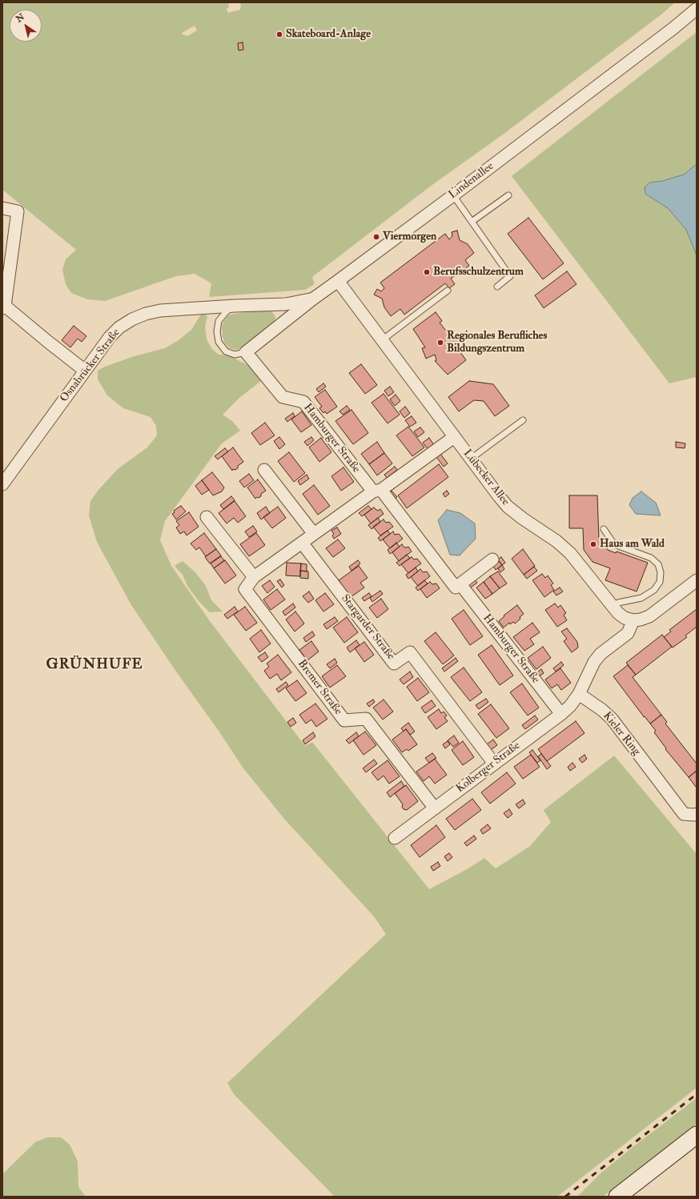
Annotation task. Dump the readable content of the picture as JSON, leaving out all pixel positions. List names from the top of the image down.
{
  "streets": {
    "street": [
      "Lindenallee",
      "Osnabrücker Straße",
      "Hamburger Straße",
      "Lübecker Allee",
      "Stargarder Straße",
      "Bremer Straße",
      "Kieler Ring",
      "Kolberger Straße"
    ]
  },
  "crossings": [
    ["Lindenallee", "Osnabrücker Straße"],
    ["Lindenallee", "Hamburger Straße"],
    ["Lindenallee", "Lübecker Allee"],
    ["Hamburger Straße", "Bremer Straße"],
    ["Hamburger Straße", "Kolberger Straße"],
    ["Lübecker Allee", "Bremer Straße"],
    ["Stargarder Straße", "Bremer Straße"],
    ["Stargarder Straße", "Kolberger Straße"],
    ["Bremer Straße", "Kolberger Straße"],
    ["Kieler Ring", "Kolberger Straße"]
  ],
  "districts": ["GRÜNHUFE"],
  "places": [
    "Skateboard-Anlage",
    "Viermorgen",
    "Berufsschulzentrum",
    "Regionales Berufliches Bildungszentrum",
    "Haus am Wald"
  ],
  "north": "top left"
}
